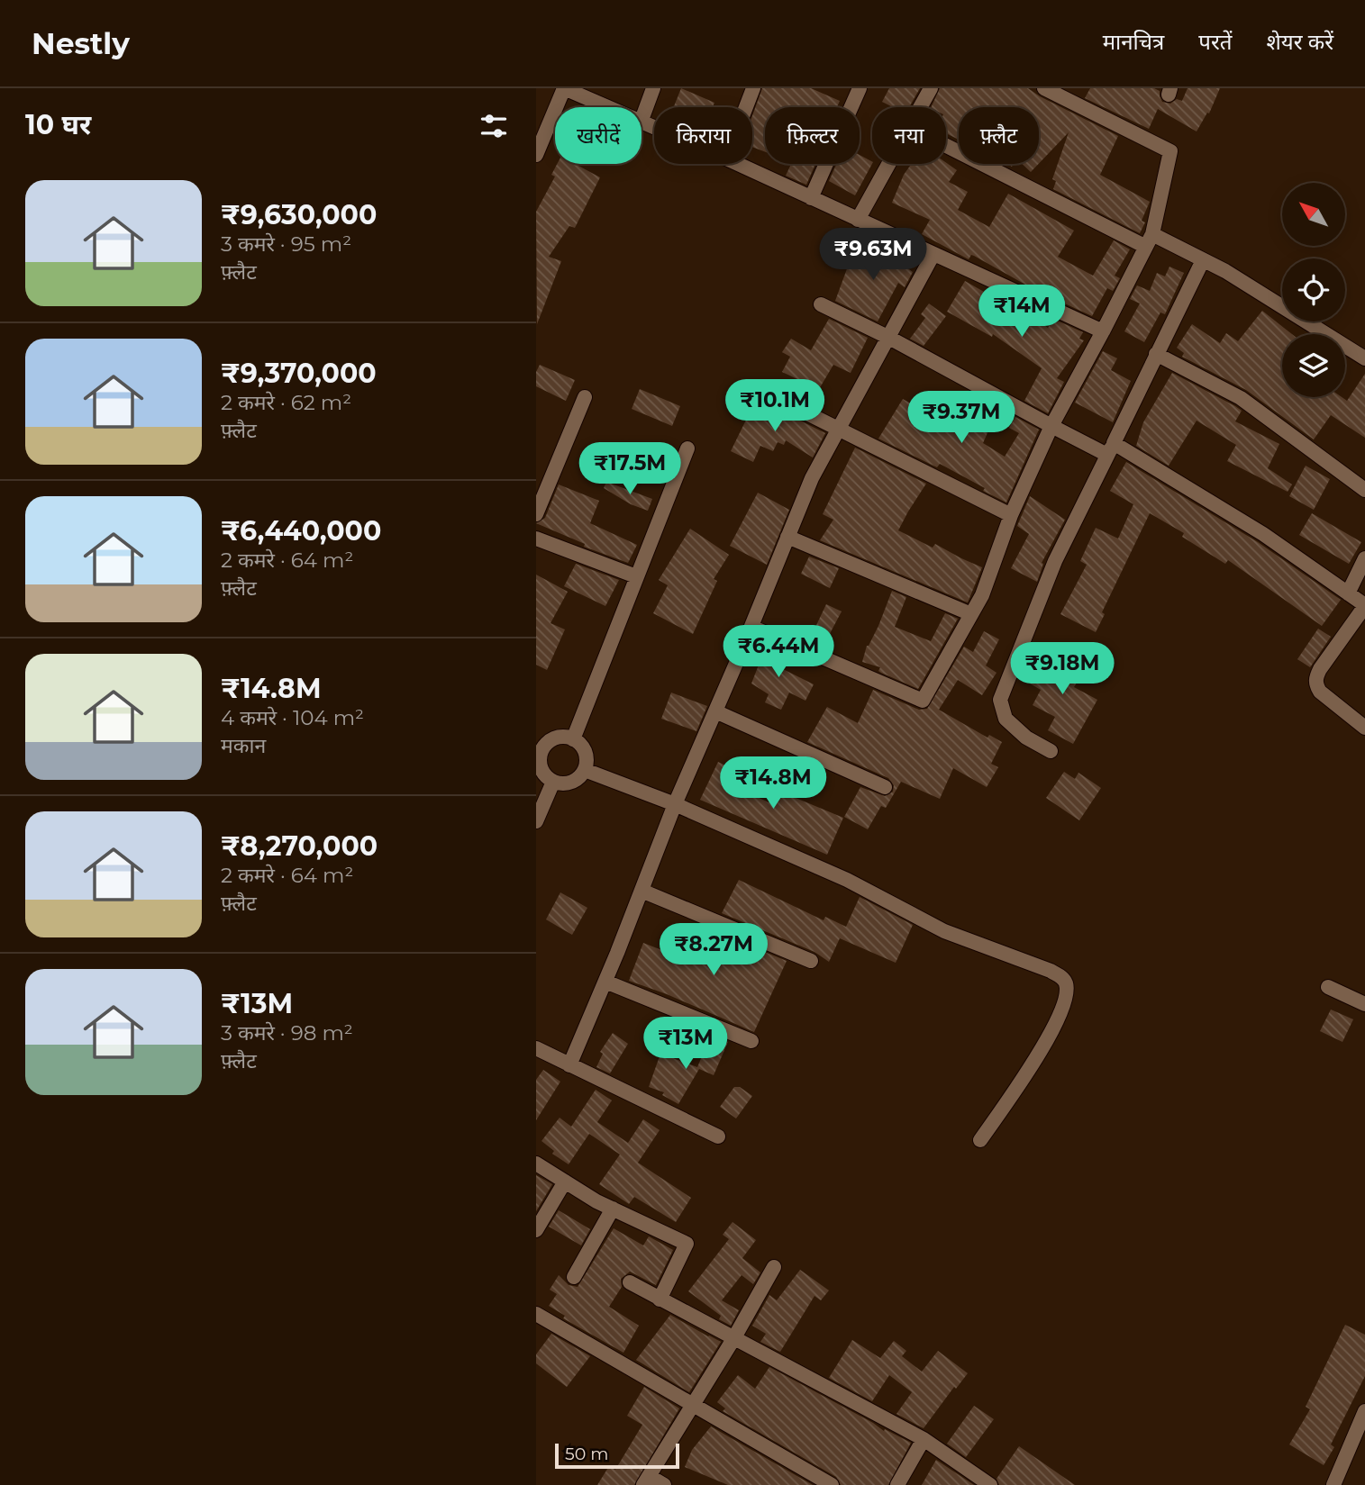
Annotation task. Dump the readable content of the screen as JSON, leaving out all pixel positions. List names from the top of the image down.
{
  "scale_bar": "50 m",
  "north": "top left",
  "page": {
    "header": "Nestly",
    "nav": ["मानचित्र", "परतें", "शेयर करें"],
    "heading": "10 घर",
    "chip": [
      "खरीदें",
      "किराया",
      "फ़िल्टर",
      "नया",
      "फ़्लैट"
    ],
    "list": [
      {
        "name": "₹9,630,000",
        "note": "3 कमरे · 95 m² · फ़्लैट"
      },
      {
        "name": "₹9,370,000",
        "note": "2 कमरे · 62 m² · फ़्लैट"
      },
      {
        "name": "₹6,440,000",
        "note": "2 कमरे · 64 m² · फ़्लैट"
      },
      {
        "name": "₹14.8M",
        "note": "4 कमरे · 104 m² · मकान"
      },
      {
        "name": "₹8,270,000",
        "note": "2 कमरे · 64 m² · फ़्लैट"
      },
      {
        "name": "₹13M",
        "note": "3 कमरे · 98 m² · फ़्लैट"
      }
    ],
    "price": [
      "₹9.63M",
      "₹14M",
      "₹10.1M",
      "₹9.37M",
      "₹17.5M",
      "₹6.44M",
      "₹9.18M",
      "₹14.8M",
      "₹8.27M",
      "₹13M"
    ],
    "scale": "50 m"
  }
}
